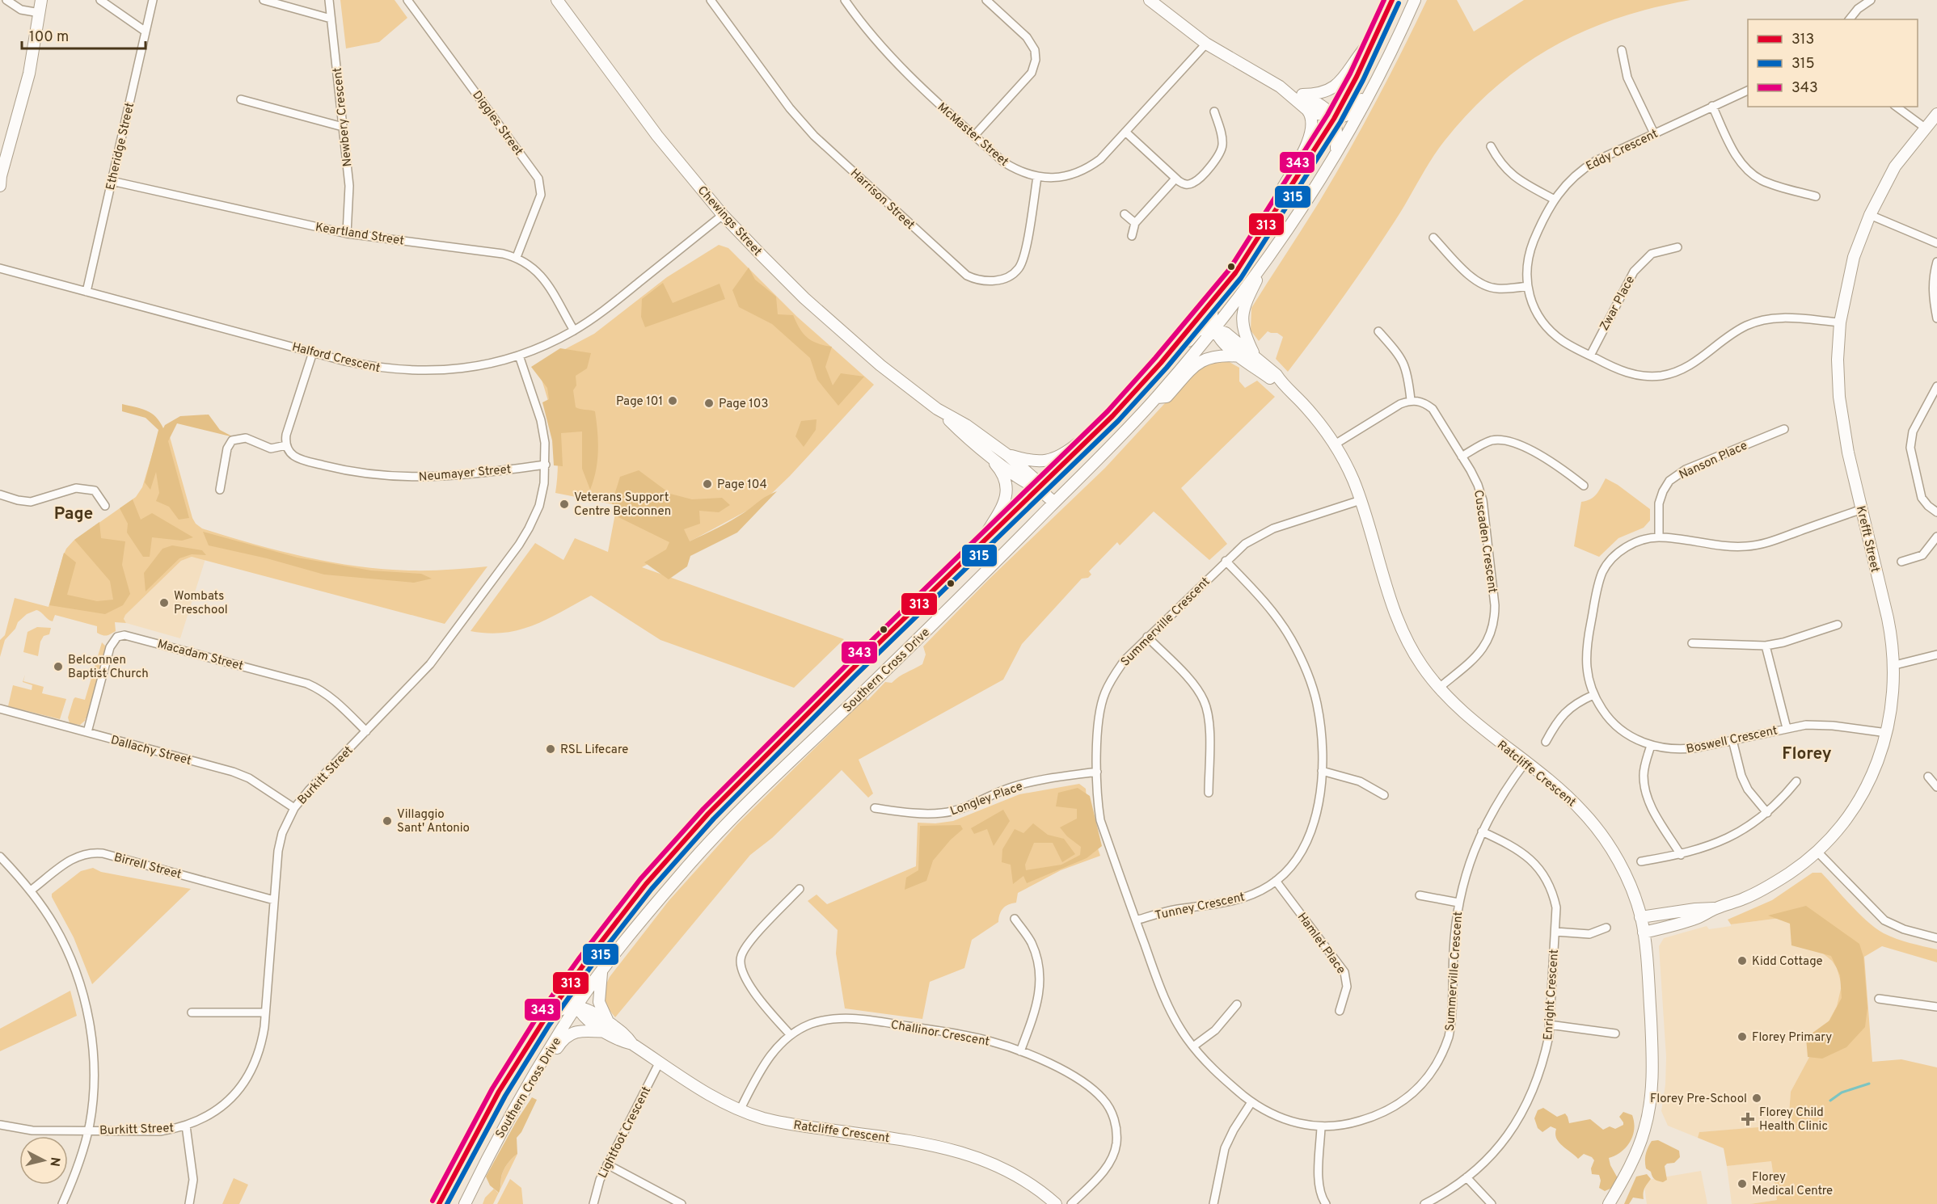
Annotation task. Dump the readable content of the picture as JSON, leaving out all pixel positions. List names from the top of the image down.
{
  "streets": {
    "street": [
      "Newbery Crescent",
      "Diggles Street",
      "McMaster Street",
      "Etheridge Street",
      "Eddy Crescent",
      "Harrison Street",
      "Chewings Street",
      "Keartland Street",
      "Zwar Place",
      "Halford Crescent",
      "Nanson Place",
      "Neumayer Street",
      "Krefft Street",
      "Cuscaden Crescent",
      "Summerville Crescent",
      "Macadam Street",
      "Southern Cross Drive",
      "Boswell Crescent",
      "Dallachy Street",
      "Ratcliffe Crescent",
      "Burkitt Street",
      "Longley Place",
      "Birrell Street",
      "Tunney Crescent",
      "Hamlet Place",
      "Enright Crescent",
      "Challinor Crescent",
      "Lightfoot Crescent"
    ]
  },
  "crossings": [
    ["Newbery Crescent", "Keartland Street"],
    ["Diggles Street", "Keartland Street"],
    ["McMaster Street", "Harrison Street"],
    ["Etheridge Street", "Keartland Street"],
    ["Etheridge Street", "Halford Crescent"],
    ["Eddy Crescent", "Zwar Place"],
    ["Eddy Crescent", "Krefft Street"],
    ["Chewings Street", "Halford Crescent"],
    ["Chewings Street", "Southern Cross Drive"],
    ["Keartland Street", "Halford Crescent"],
    ["Halford Crescent", "Burkitt Street"],
    ["Nanson Place", "Boswell Crescent"],
    ["Neumayer Street", "Burkitt Street"],
    ["Krefft Street", "Boswell Crescent"],
    ["Krefft Street", "Ratcliffe Crescent"],
    ["Cuscaden Crescent", "Ratcliffe Crescent"],
    ["Summerville Crescent", "Ratcliffe Crescent"],
    ["Summerville Crescent", "Longley Place"],
    ["Summerville Crescent", "Tunney Crescent"],
    ["Summerville Crescent", "Enright Crescent"],
    ["Macadam Street", "Dallachy Street"],
    ["Macadam Street", "Burkitt Street"],
    ["Southern Cross Drive", "Ratcliffe Crescent"],
    ["Dallachy Street", "Burkitt Street"],
    ["Ratcliffe Crescent", "Challinor Crescent"],
    ["Ratcliffe Crescent", "Lightfoot Crescent"],
    ["Burkitt Street", "Birrell Street"],
    ["Tunney Crescent", "Hamlet Place"]
  ],
  "districts": ["Page", "Florey"],
  "places": {
    "other": [
      "Page 101",
      "Page 103",
      "Page 104",
      "Veterans Support Centre Belconnen",
      "Wombats Preschool",
      "Belconnen Baptist Church",
      "RSL Lifecare",
      "Villaggio Sant' Antonio",
      "Kidd Cottage",
      "Florey Primary",
      "Florey Pre-School",
      "Florey Medical Centre"
    ],
    "health": ["Florey Child Health Clinic"]
  },
  "lines": ["transit line 313", "transit line 343", "transit line 315"],
  "legend": ["313", "315", "343"],
  "scale_bar": "100 m",
  "north": "right"
}
